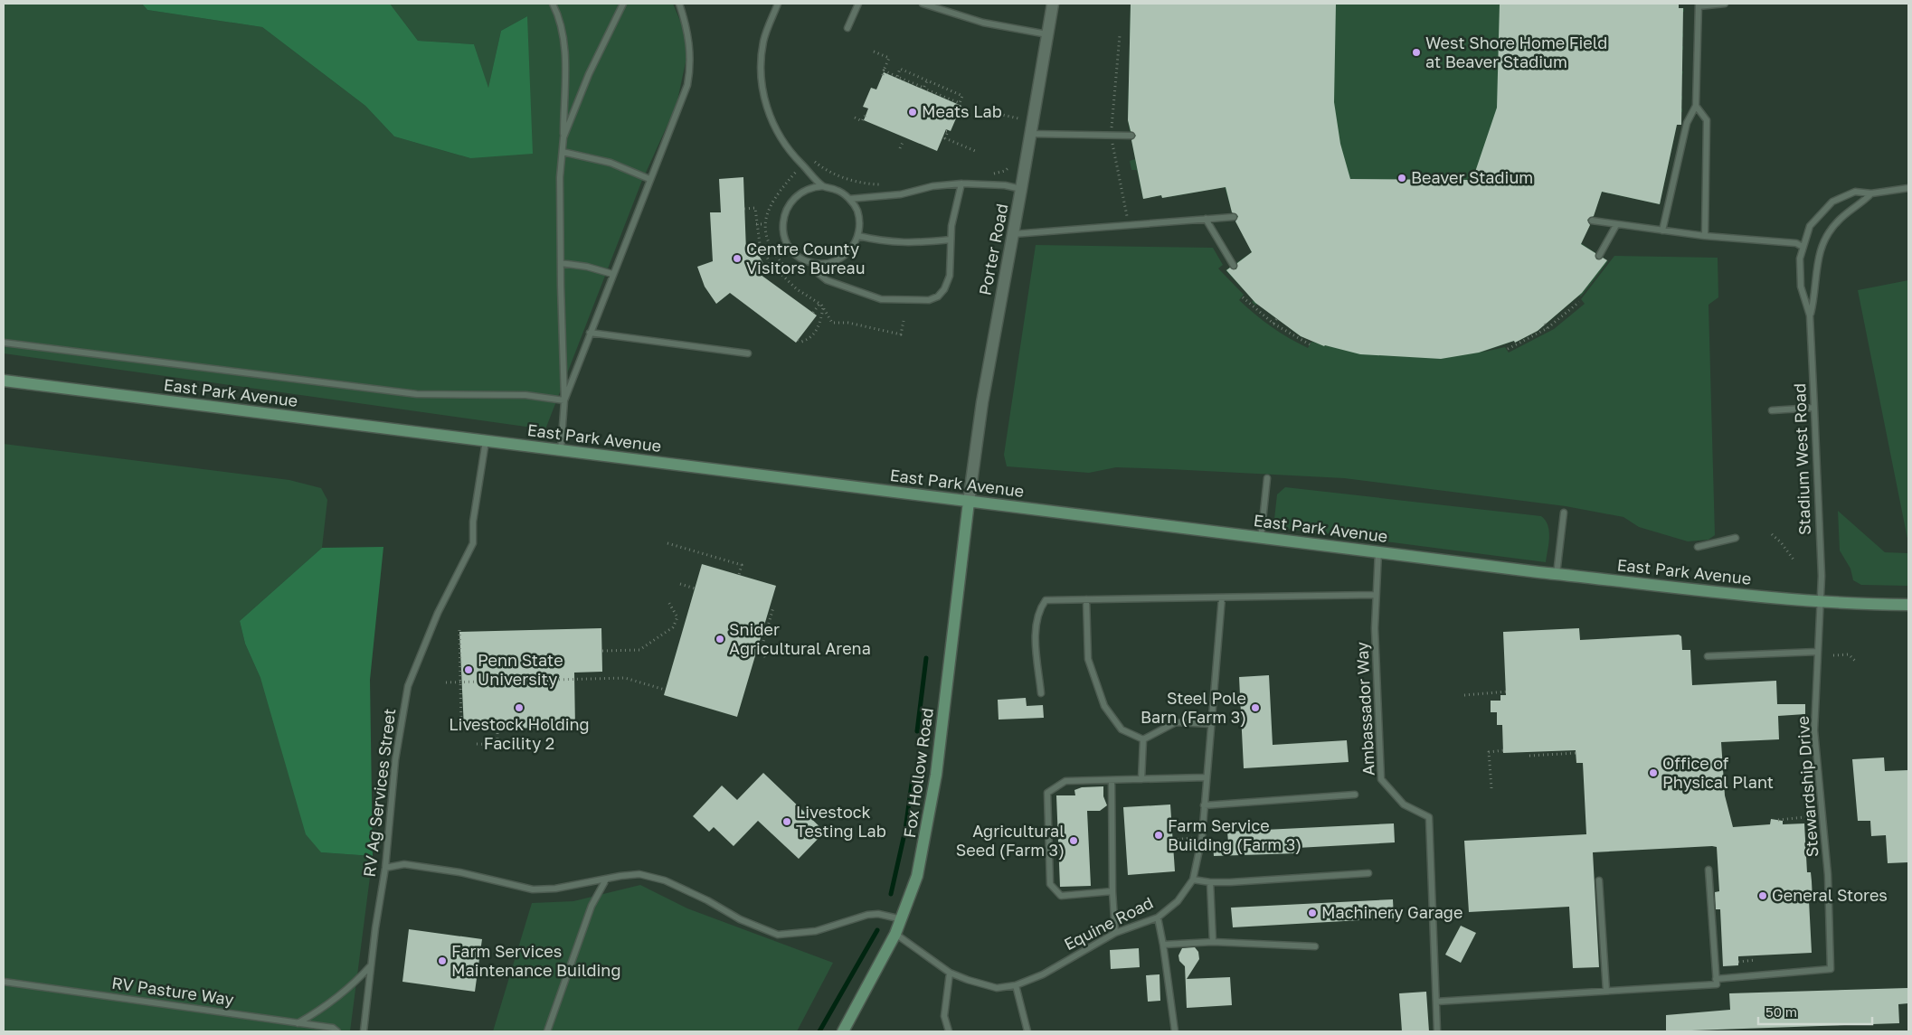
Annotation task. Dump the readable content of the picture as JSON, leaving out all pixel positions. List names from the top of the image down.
{
  "streets": {
    "main road": ["East Park Avenue", "Fox Hollow Road"],
    "street": ["Porter Road"],
    "lane": [
      "Stadium West Road",
      "Ambassador Way",
      "Stewardship Drive",
      "RV Ag Services Street",
      "Equine Road",
      "RV Pasture Way"
    ]
  },
  "crossings": [
    ["Porter Road", "East Park Avenue"],
    ["Porter Road", "Fox Hollow Road"],
    ["East Park Avenue", "Stadium West Road"],
    ["East Park Avenue", "Ambassador Way"],
    ["East Park Avenue", "Fox Hollow Road"],
    ["East Park Avenue", "Stewardship Drive"],
    ["East Park Avenue", "RV Ag Services Street"],
    ["Stadium West Road", "Stewardship Drive"],
    ["Fox Hollow Road", "Equine Road"]
  ],
  "places": [
    "West Shore Home Field at Beaver Stadium",
    "Meats Lab",
    "Beaver Stadium",
    "Centre County Visitors Bureau",
    "Snider Agricultural Arena",
    "Penn State University",
    "Livestock Holding Facility 2",
    "Steel Pole Barn (Farm 3)",
    "Office of Physical Plant",
    "Livestock Testing Lab",
    "Farm Service Building (Farm 3)",
    "Agricultural Seed (Farm 3)",
    "General Stores",
    "Machinery Garage",
    "Farm Services Maintenance Building"
  ],
  "scale_bar": "50 m"
}
